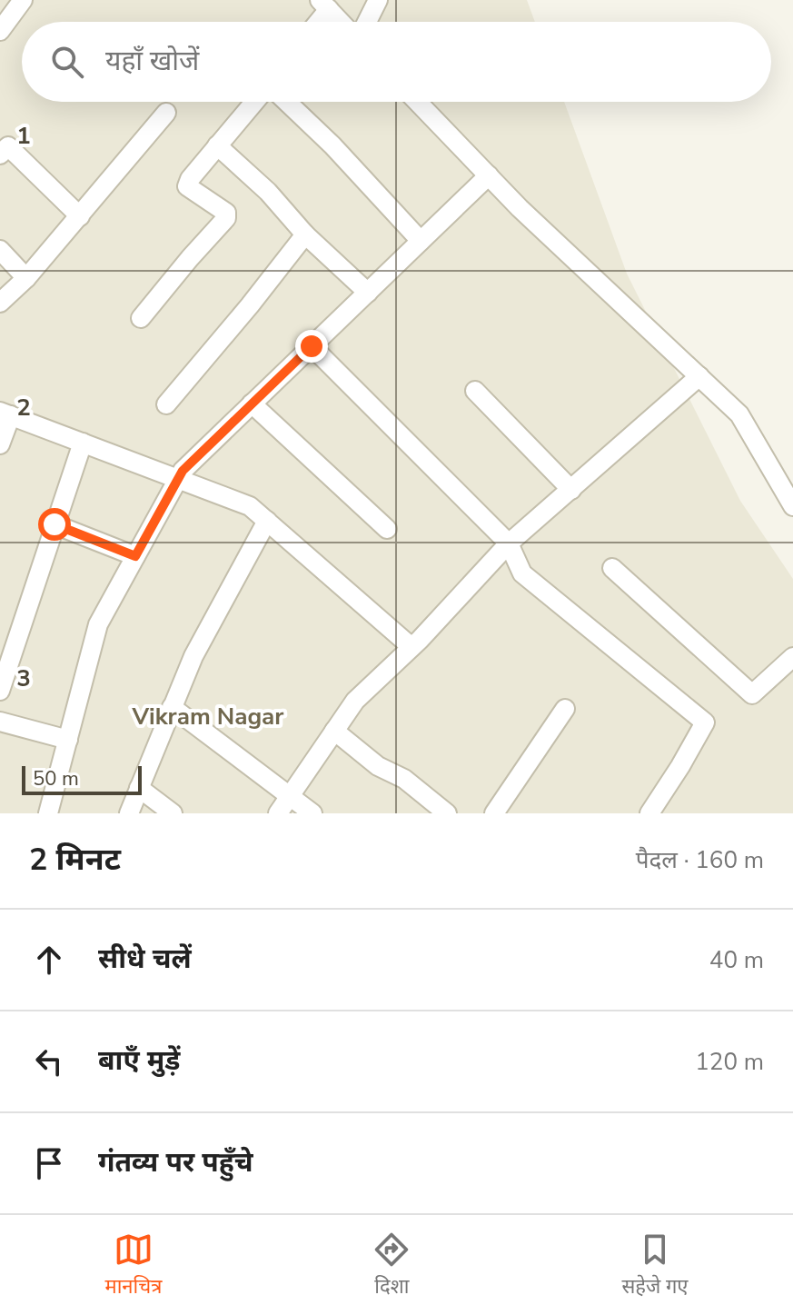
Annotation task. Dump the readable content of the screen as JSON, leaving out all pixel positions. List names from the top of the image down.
{
  "districts": ["Vikram Nagar"],
  "scale_bar": "50 m",
  "page": {
    "search": "यहाँ खोजें",
    "scale": "50 m",
    "heading": ["2 मिनट", "पैदल · 160 m"],
    "list": [
      ["सीधे चलें", "40 m"],
      ["बाएँ मुड़ें", "120 m"],
      "गंतव्य पर पहुँचे"
    ],
    "nav": ["मानचित्र", "दिशा", "सहेजे गए"]
  },
  "grid": {
    "rows": ["1", "2", "3"]
  }
}
